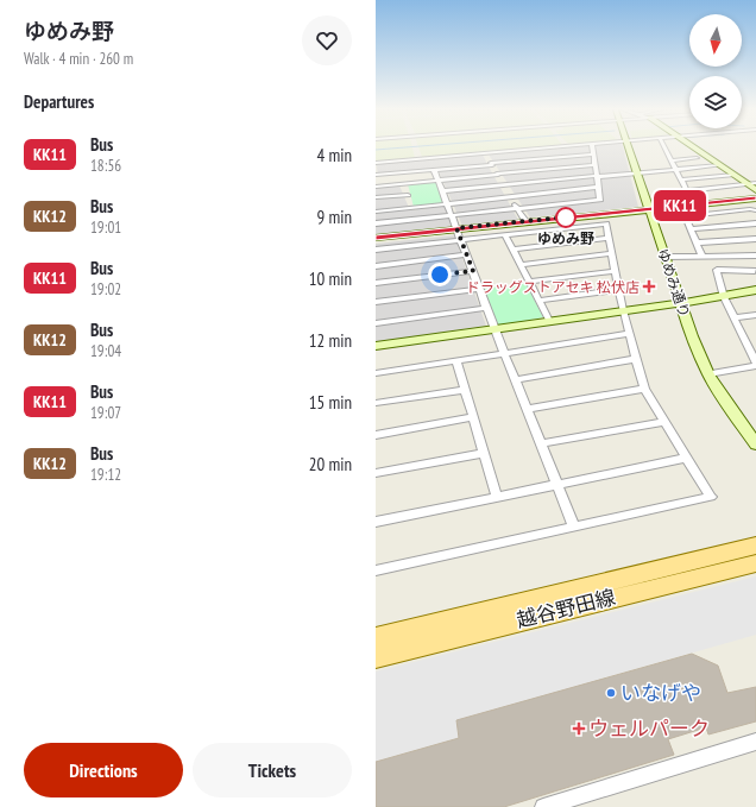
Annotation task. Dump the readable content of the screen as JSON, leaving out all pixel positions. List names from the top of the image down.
{
  "streets": {
    "main road": ["越谷野田線"],
    "street": ["ゆめみ通り"]
  },
  "places": {
    "other": ["ゆめみ野", "いなげや"],
    "health": ["ドラッグストアセキ 松伏店", "ウェルパーク"]
  },
  "lines": ["bus line KK11"],
  "north": "bottom",
  "page": {
    "heading": [
      ["ゆめみ野", "Walk · 4 min · 260 m"],
      "Departures"
    ],
    "on_map": "KK11",
    "list": [
      {
        "mark": "KK11",
        "name": "Bus",
        "note": "18:56",
        "value": "4 min"
      },
      {
        "mark": "KK12",
        "name": "Bus",
        "note": "19:01",
        "value": "9 min"
      },
      {
        "mark": "KK11",
        "name": "Bus",
        "note": "19:02",
        "value": "10 min"
      },
      {
        "mark": "KK12",
        "name": "Bus",
        "note": "19:04",
        "value": "12 min"
      },
      {
        "mark": "KK11",
        "name": "Bus",
        "note": "19:07",
        "value": "15 min"
      },
      {
        "mark": "KK12",
        "name": "Bus",
        "note": "19:12",
        "value": "20 min"
      }
    ],
    "buttons": ["Directions", "Tickets"]
  }
}
